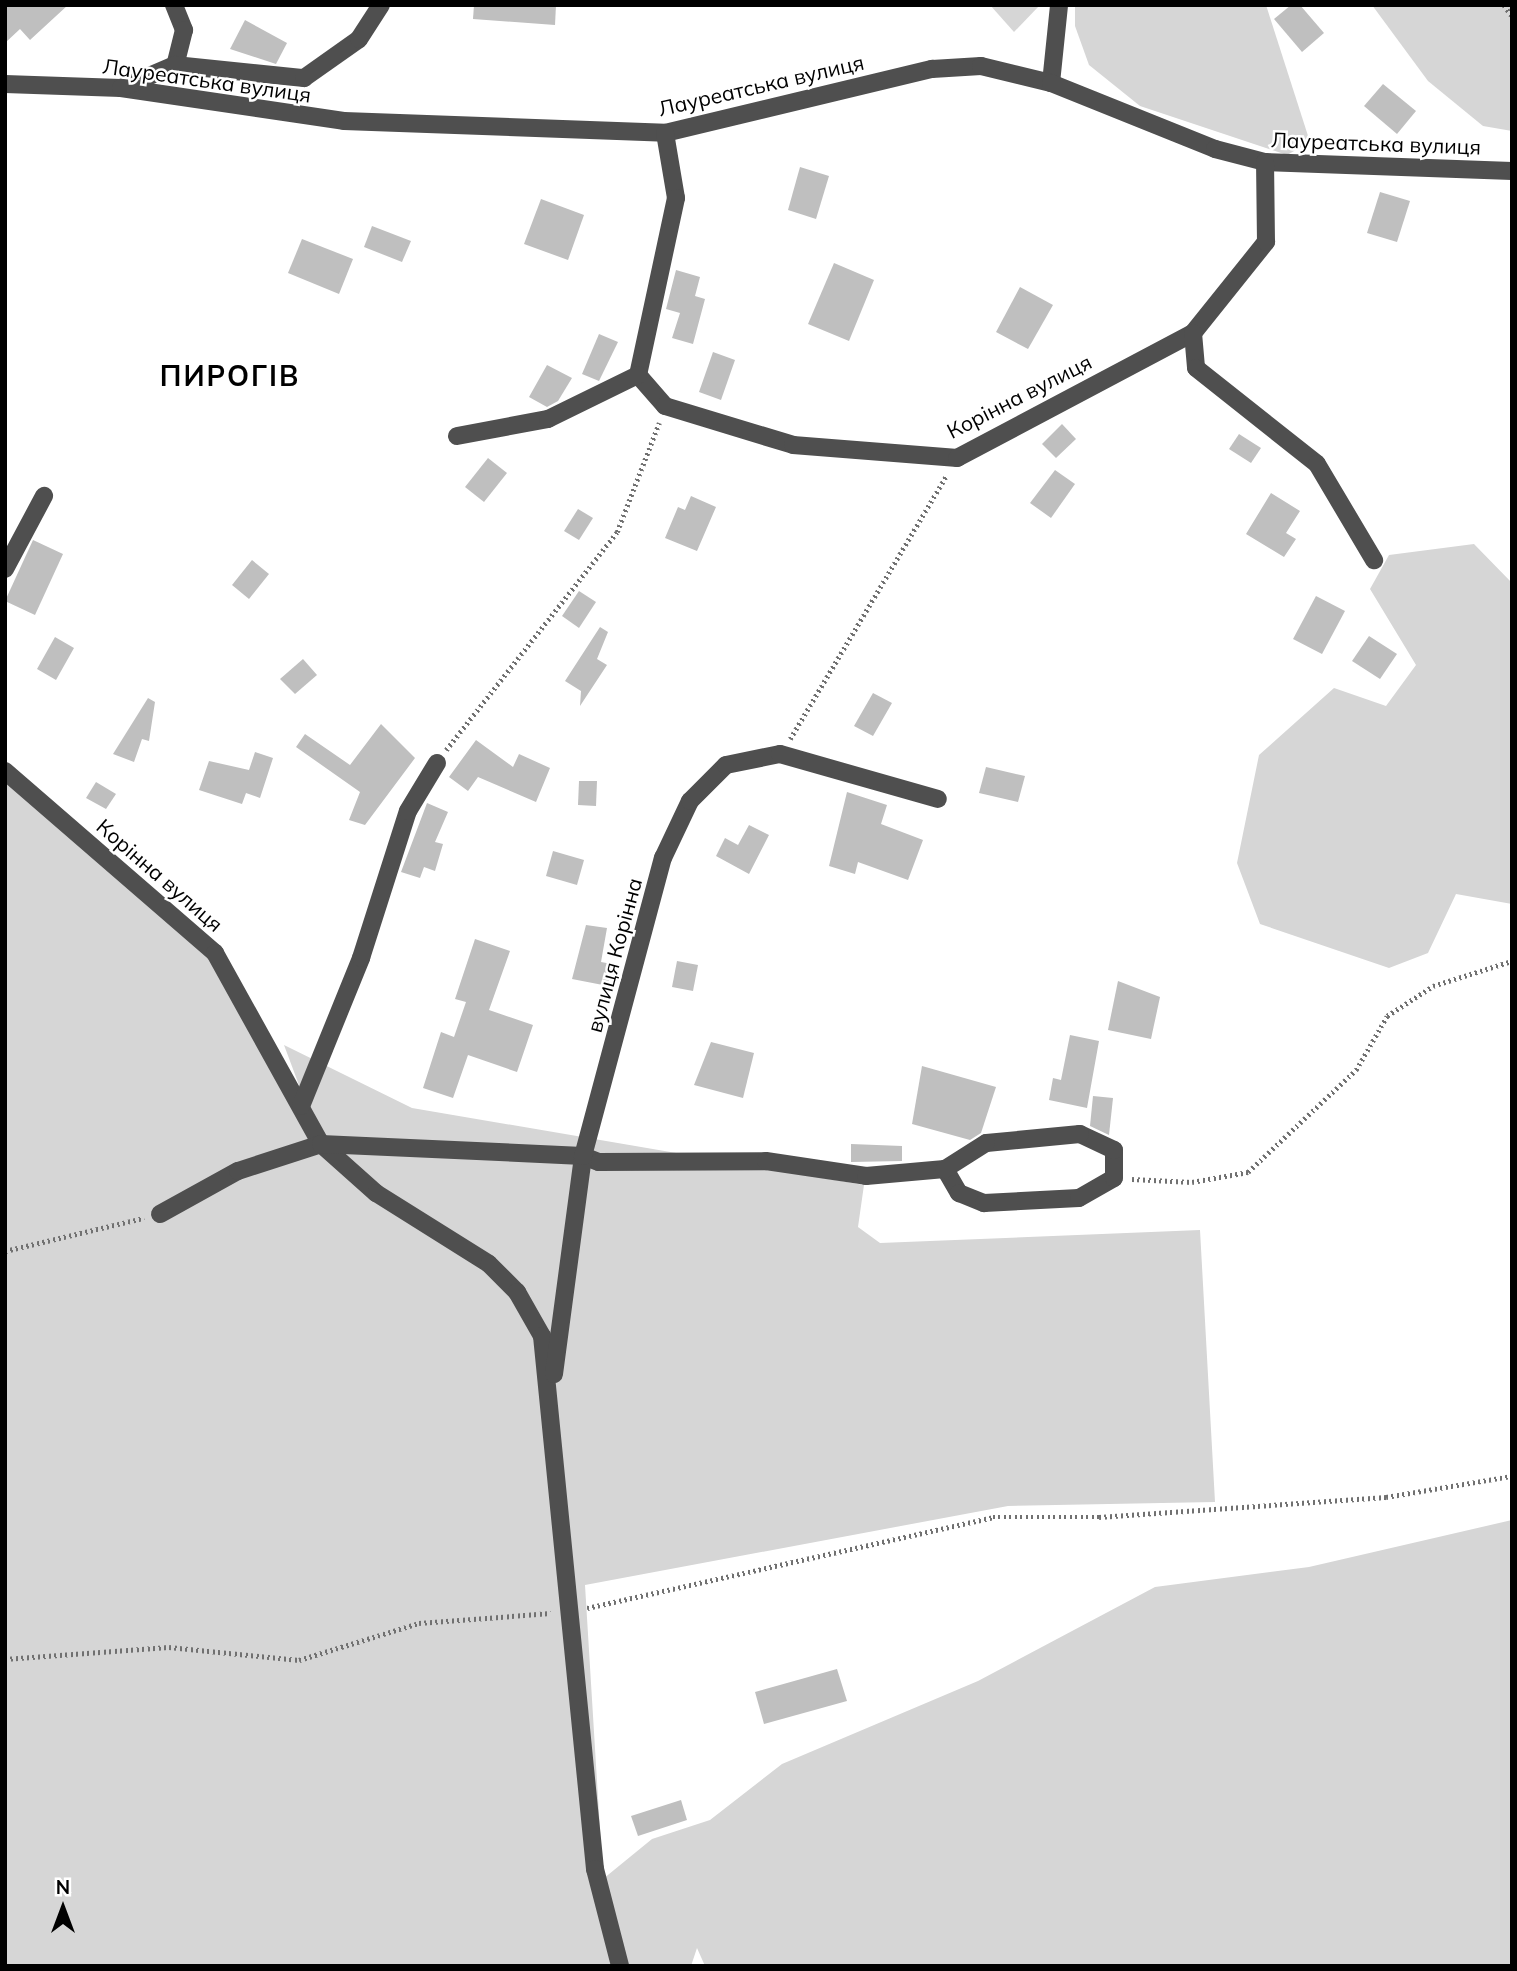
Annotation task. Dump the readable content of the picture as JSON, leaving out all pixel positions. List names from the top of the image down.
{
  "streets": {
    "street": ["Лауреатська вулиця", "Корінна вулиця", "вулиця Корінна"]
  },
  "crossings": [
    ["Лауреатська вулиця", "Корінна вулиця"]
  ],
  "districts": ["ПИРОГІВ"],
  "north": "top"
}
